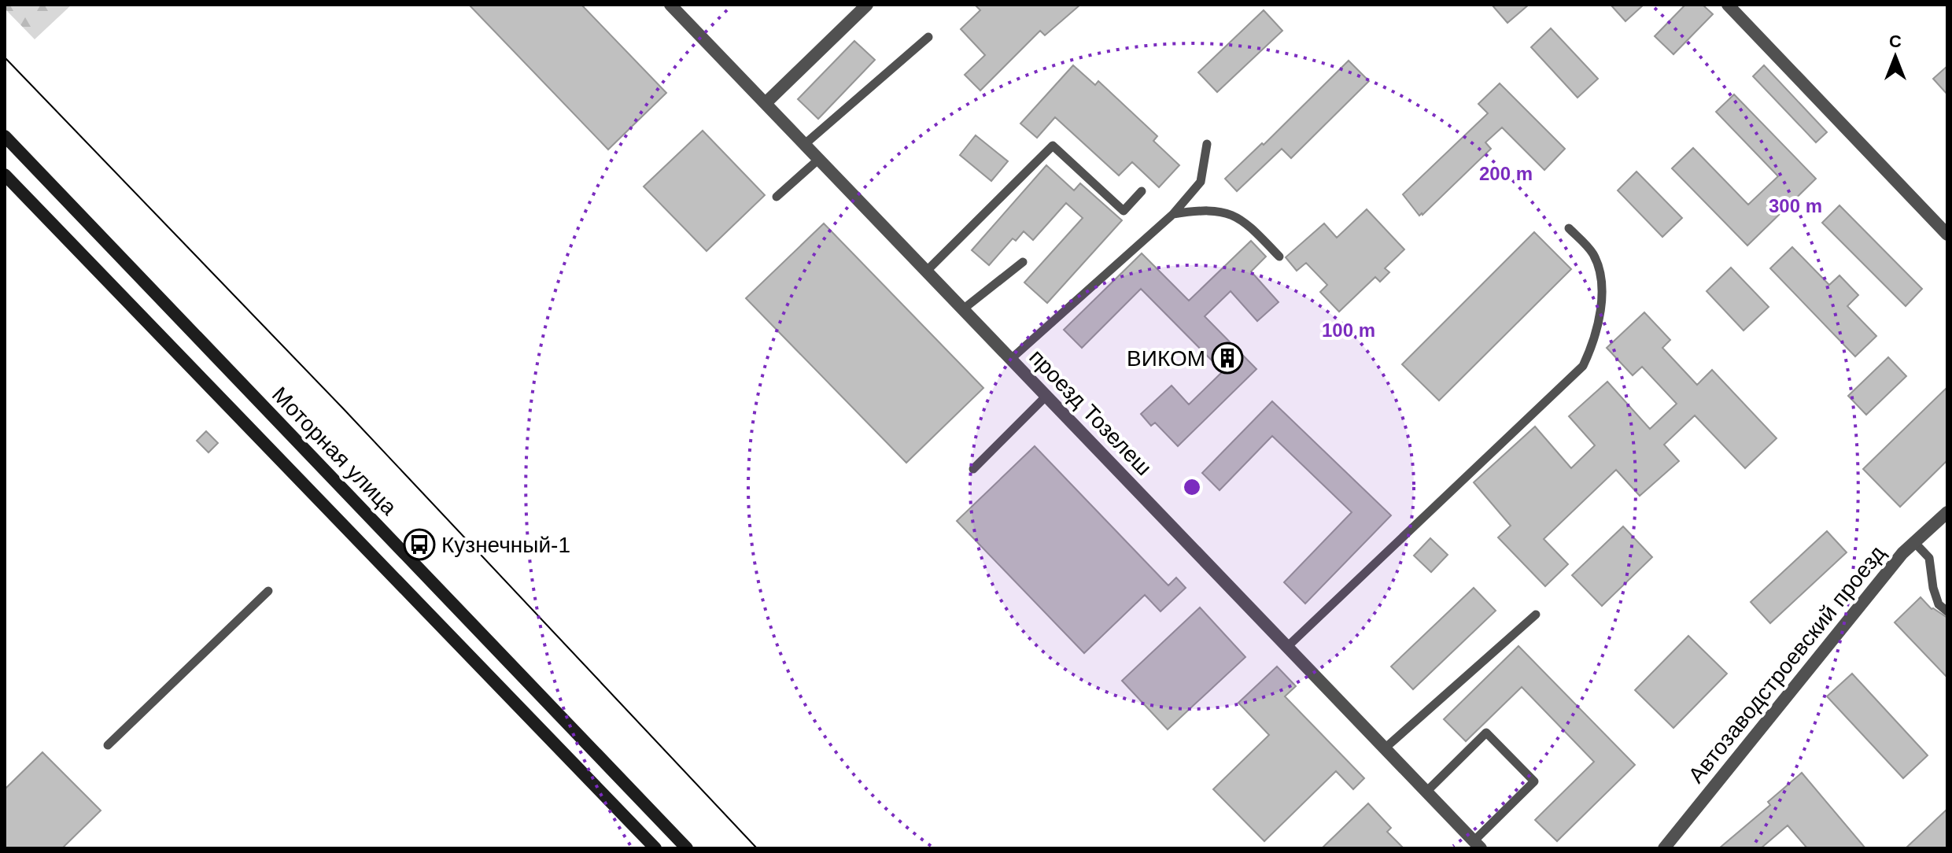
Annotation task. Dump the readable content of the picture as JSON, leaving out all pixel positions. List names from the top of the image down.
{
  "streets": {
    "main road": ["Моторная улица"],
    "street": ["проезд Тозелеш", "Автозаводстроевский проезд"]
  },
  "places": {
    "building": ["ВИКОМ"],
    "bus stop": ["Кузнечный-1"]
  },
  "north": "top",
  "rings": ["200 m", "300 m", "100 m"]
}
